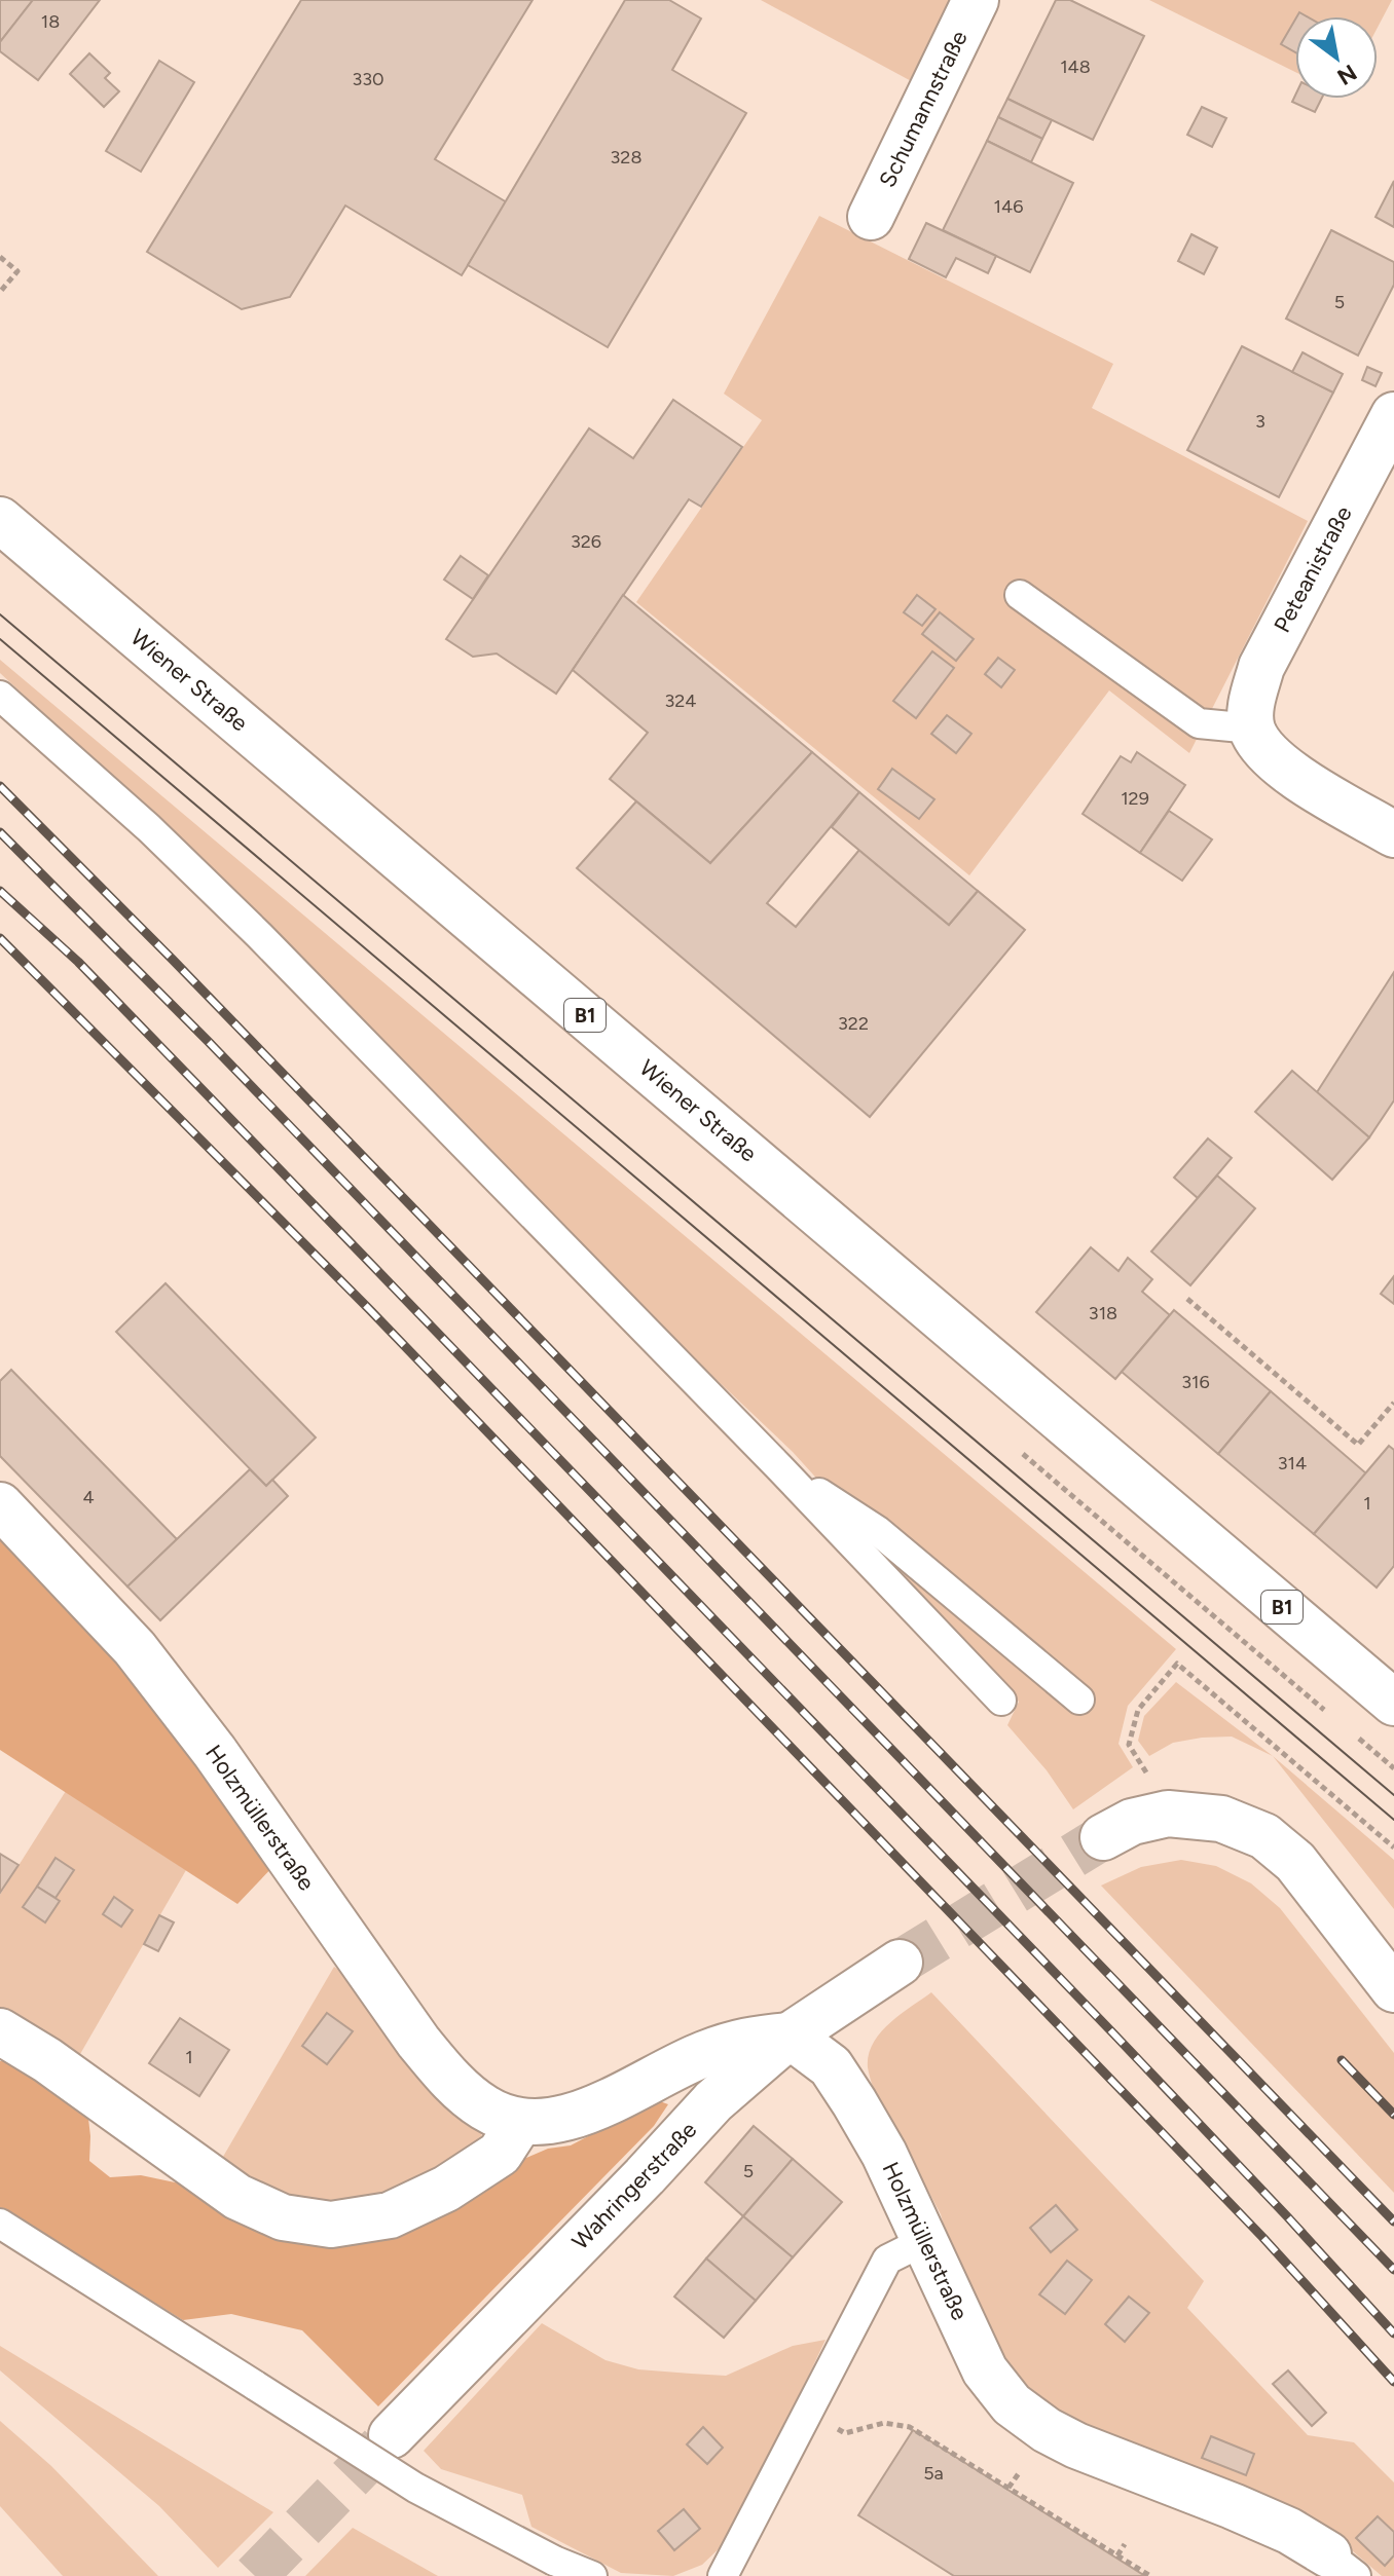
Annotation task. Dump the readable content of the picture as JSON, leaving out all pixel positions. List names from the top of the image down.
{
  "streets": {
    "street": [
      "Schumannstraße",
      "Peteanistraße",
      "Wiener Straße",
      "B1",
      "Holzmüllerstraße",
      "Wahringerstraße"
    ]
  },
  "crossings": [
    ["Holzmüllerstraße", "Wahringerstraße"]
  ],
  "house_numbers": [
    "18",
    "148",
    "330",
    "328",
    "146",
    "5",
    "3",
    "326",
    "324",
    "129",
    "322",
    "318",
    "316",
    "314",
    "4",
    "1",
    "1",
    "5",
    "5a"
  ],
  "north": "bottom right"
}
